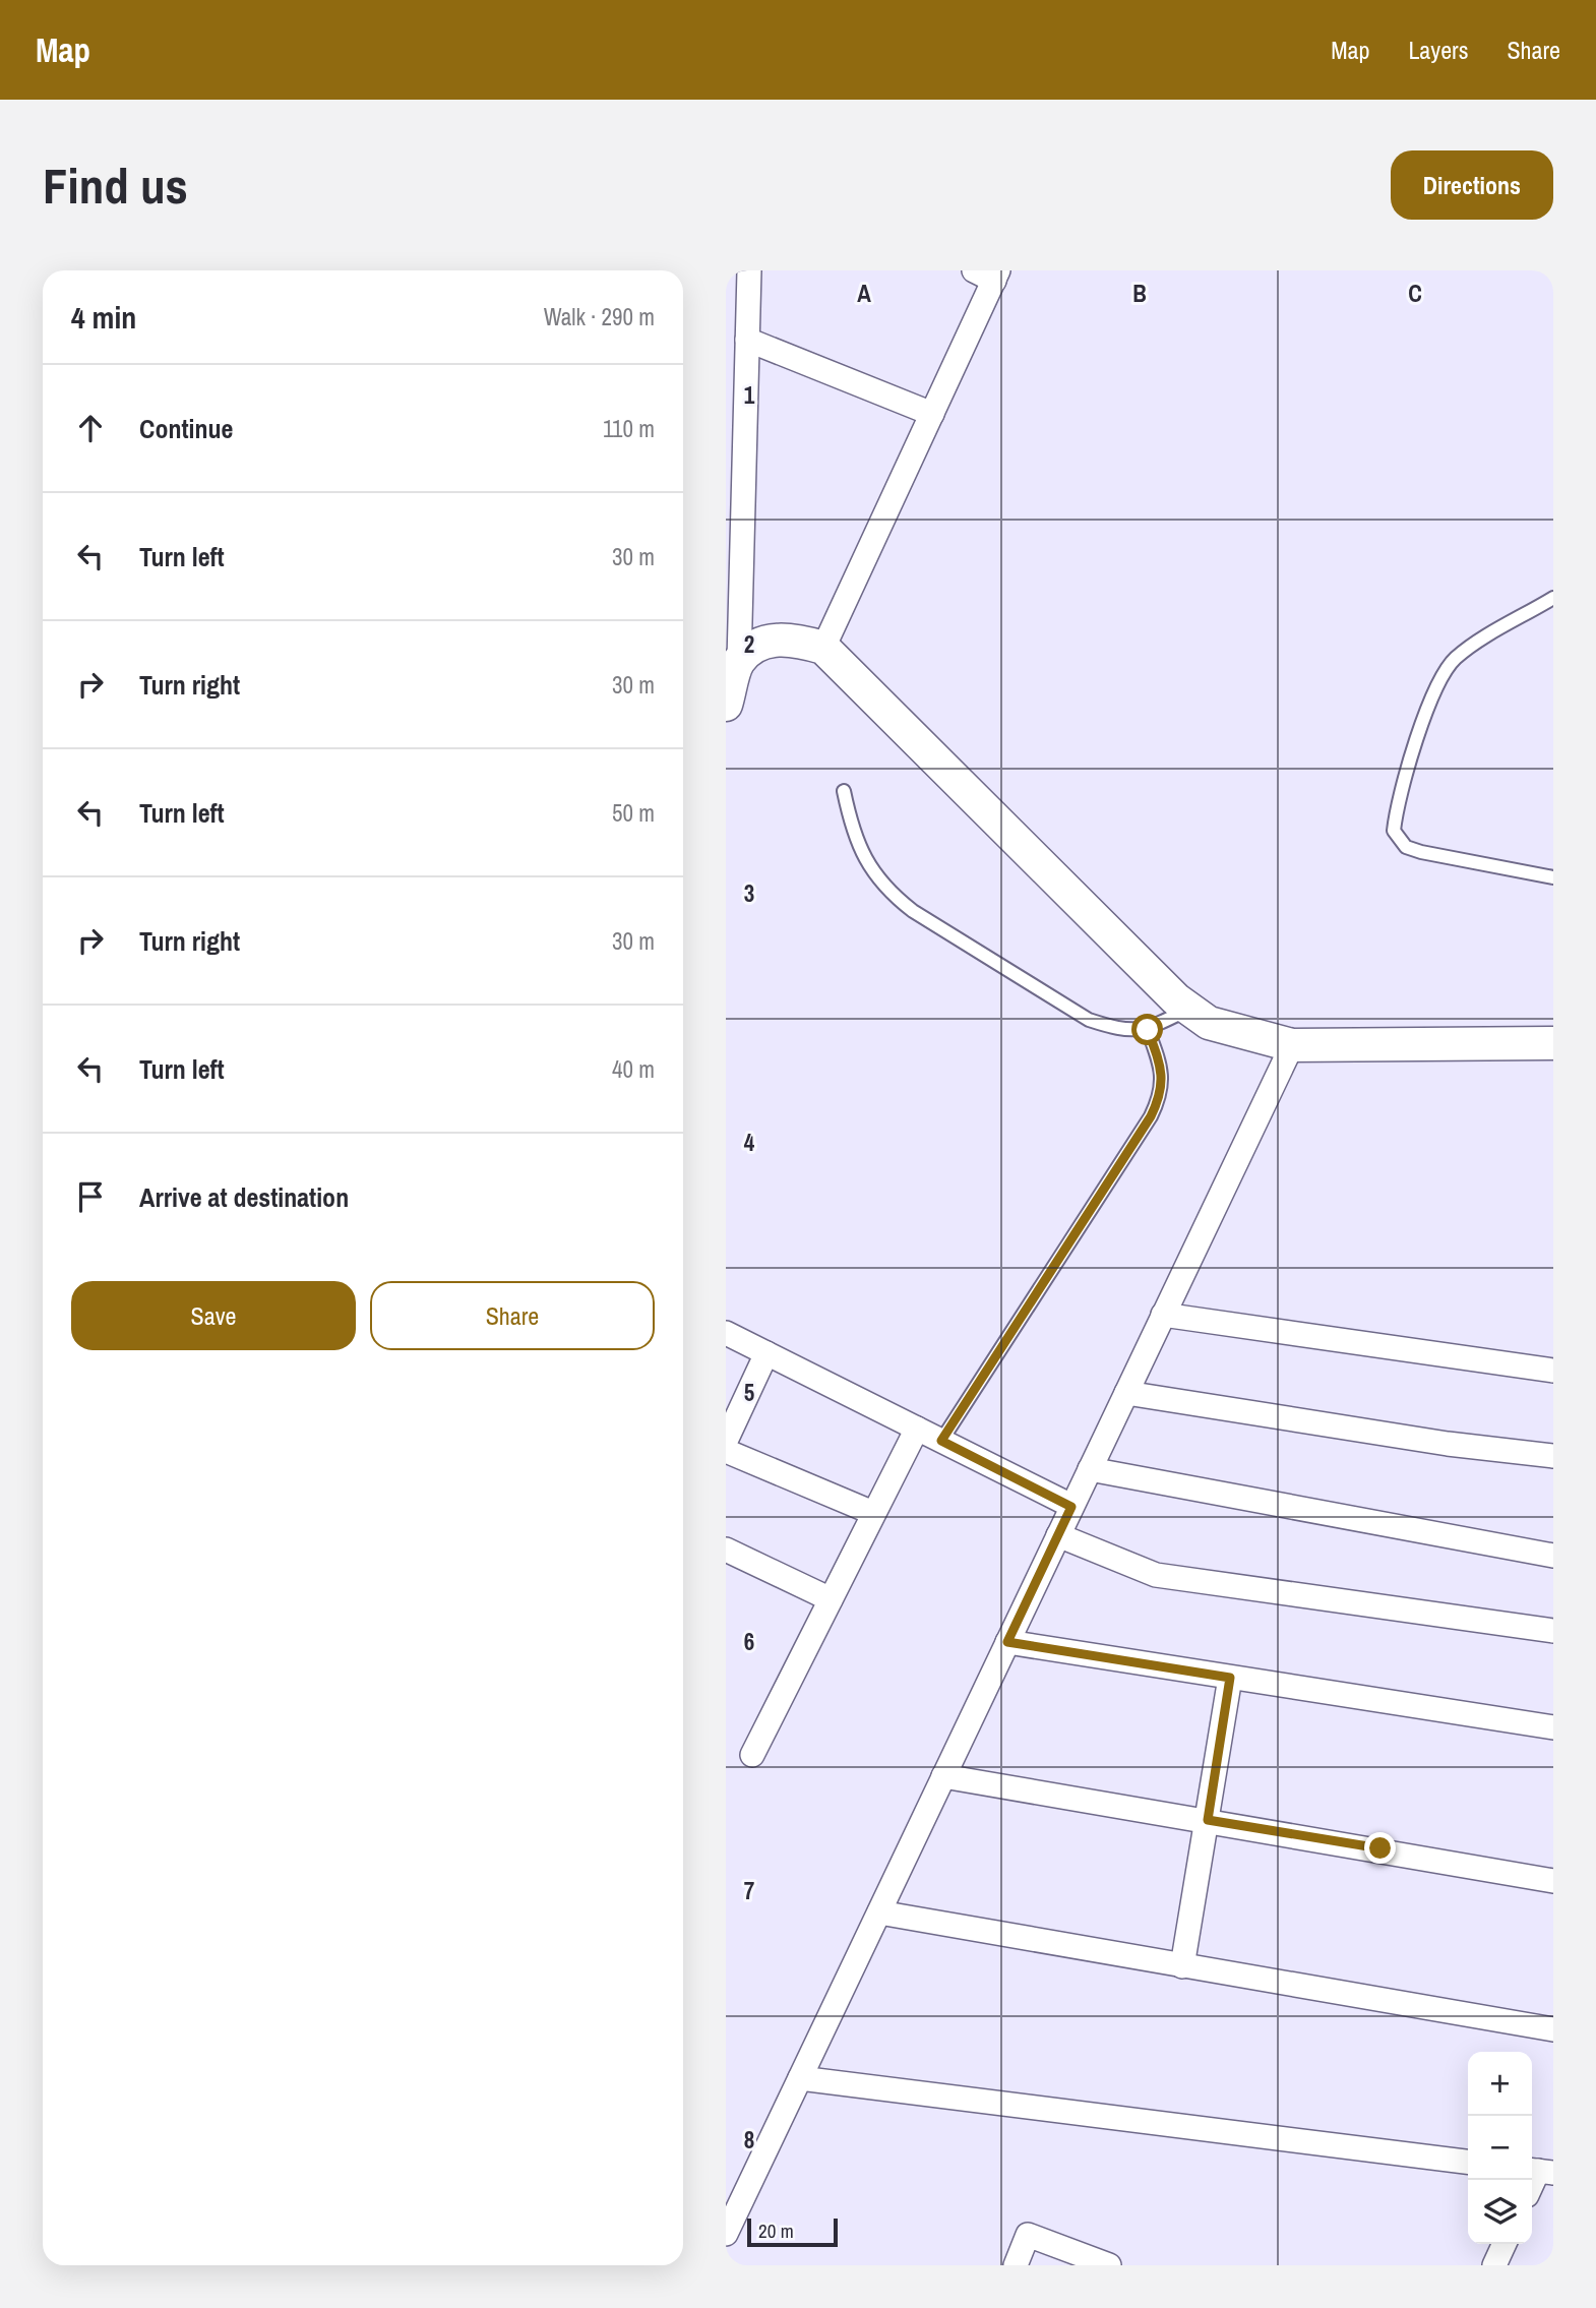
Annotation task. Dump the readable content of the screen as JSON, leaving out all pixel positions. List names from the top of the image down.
{
  "scale_bar": "20 m",
  "page": {
    "header": "Map",
    "nav": ["Map", "Layers", "Share"],
    "buttons": [
      "Directions",
      ["Save", "Share"]
    ],
    "title": "Find us",
    "heading": ["4 min", "Walk · 290 m"],
    "list": [
      ["Continue", "110 m"],
      ["Turn left", "30 m"],
      ["Turn right", "30 m"],
      ["Turn left", "50 m"],
      ["Turn right", "30 m"],
      ["Turn left", "40 m"],
      "Arrive at destination"
    ],
    "map_buttons": ["+", "−"],
    "scale": "20 m"
  },
  "grid": {
    "columns": ["A", "B", "C"],
    "rows": [
      "1",
      "2",
      "3",
      "4",
      "5",
      "6",
      "7",
      "8"
    ]
  }
}
